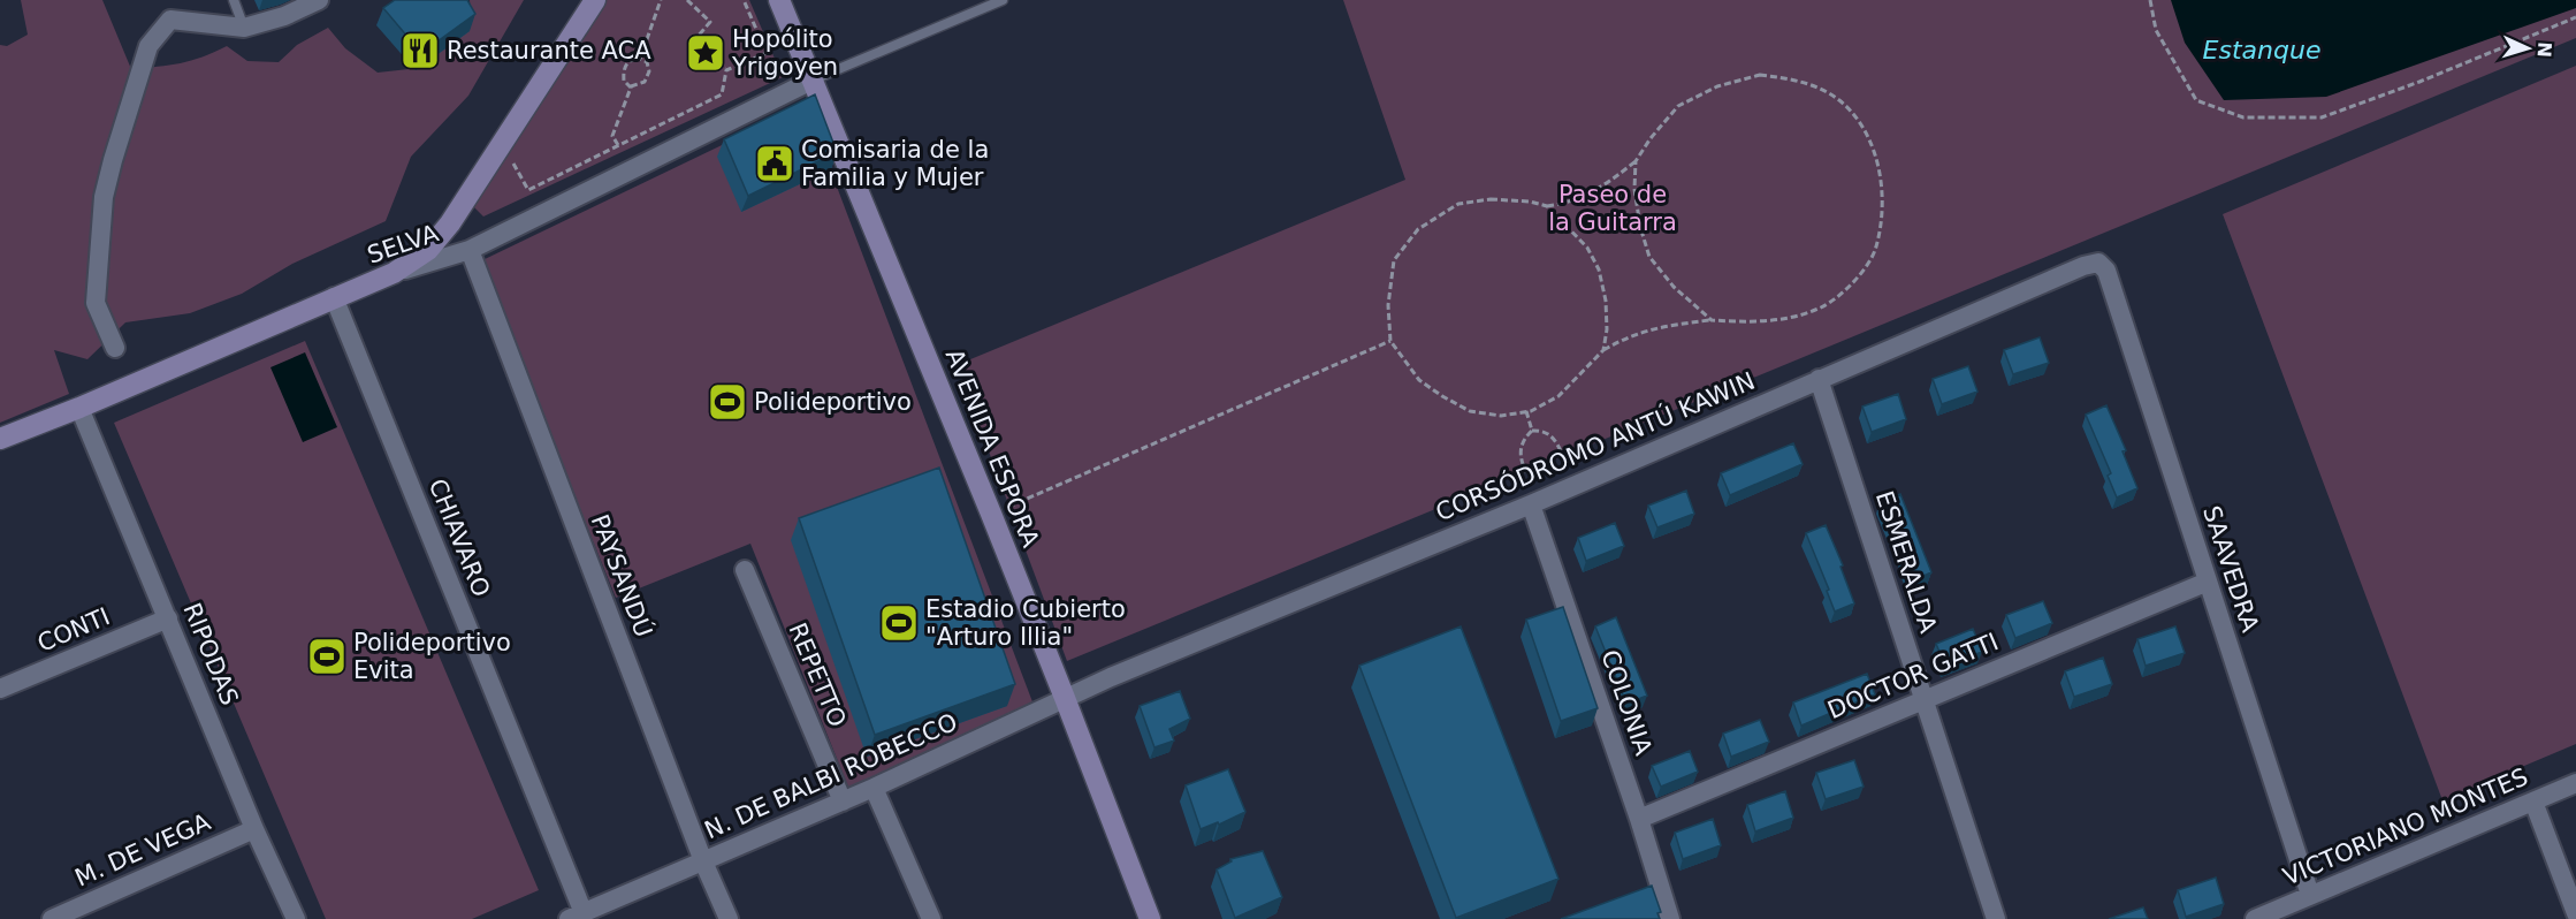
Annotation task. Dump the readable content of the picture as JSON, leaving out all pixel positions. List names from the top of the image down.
{
  "streets": {
    "main road": ["SELVA", "AVENIDA ESPORA"],
    "street": [
      "CORSÓDROMO ANTÚ KAWIN",
      "CHIAVARO",
      "ESMERALDA",
      "SAAVEDRA",
      "PAYSANDÚ",
      "CONTI",
      "RIPODAS",
      "REPETTO",
      "DOCTOR GATTI",
      "COLONIA",
      "N. DE BALBI ROBECCO",
      "VICTORIANO MONTES",
      "M. DE VEGA"
    ]
  },
  "crossings": [
    ["SELVA", "AVENIDA ESPORA"],
    ["SELVA", "CHIAVARO"],
    ["SELVA", "PAYSANDÚ"],
    ["SELVA", "RIPODAS"],
    ["CORSÓDROMO ANTÚ KAWIN", "ESMERALDA"],
    ["CORSÓDROMO ANTÚ KAWIN", "SAAVEDRA"],
    ["CORSÓDROMO ANTÚ KAWIN", "COLONIA"],
    ["CORSÓDROMO ANTÚ KAWIN", "N. DE BALBI ROBECCO"],
    ["AVENIDA ESPORA", "N. DE BALBI ROBECCO"],
    ["CHIAVARO", "N. DE BALBI ROBECCO"],
    ["ESMERALDA", "DOCTOR GATTI"],
    ["SAAVEDRA", "DOCTOR GATTI"],
    ["SAAVEDRA", "VICTORIANO MONTES"],
    ["PAYSANDÚ", "N. DE BALBI ROBECCO"],
    ["CONTI", "RIPODAS"],
    ["RIPODAS", "M. DE VEGA"],
    ["REPETTO", "N. DE BALBI ROBECCO"],
    ["DOCTOR GATTI", "COLONIA"]
  ],
  "water": ["Estanque"],
  "parks": ["Paseo de la Guitarra"],
  "places": {
    "restaurant": ["Restaurante ACA"],
    "place": ["Hopólito Yrigoyen"],
    "public building": ["Comisaria de la Familia y Mujer"],
    "sports": ["Polideportivo", "Estadio Cubierto \"Arturo Illia\"", "Polideportivo Evita"]
  },
  "north": "right"
}
